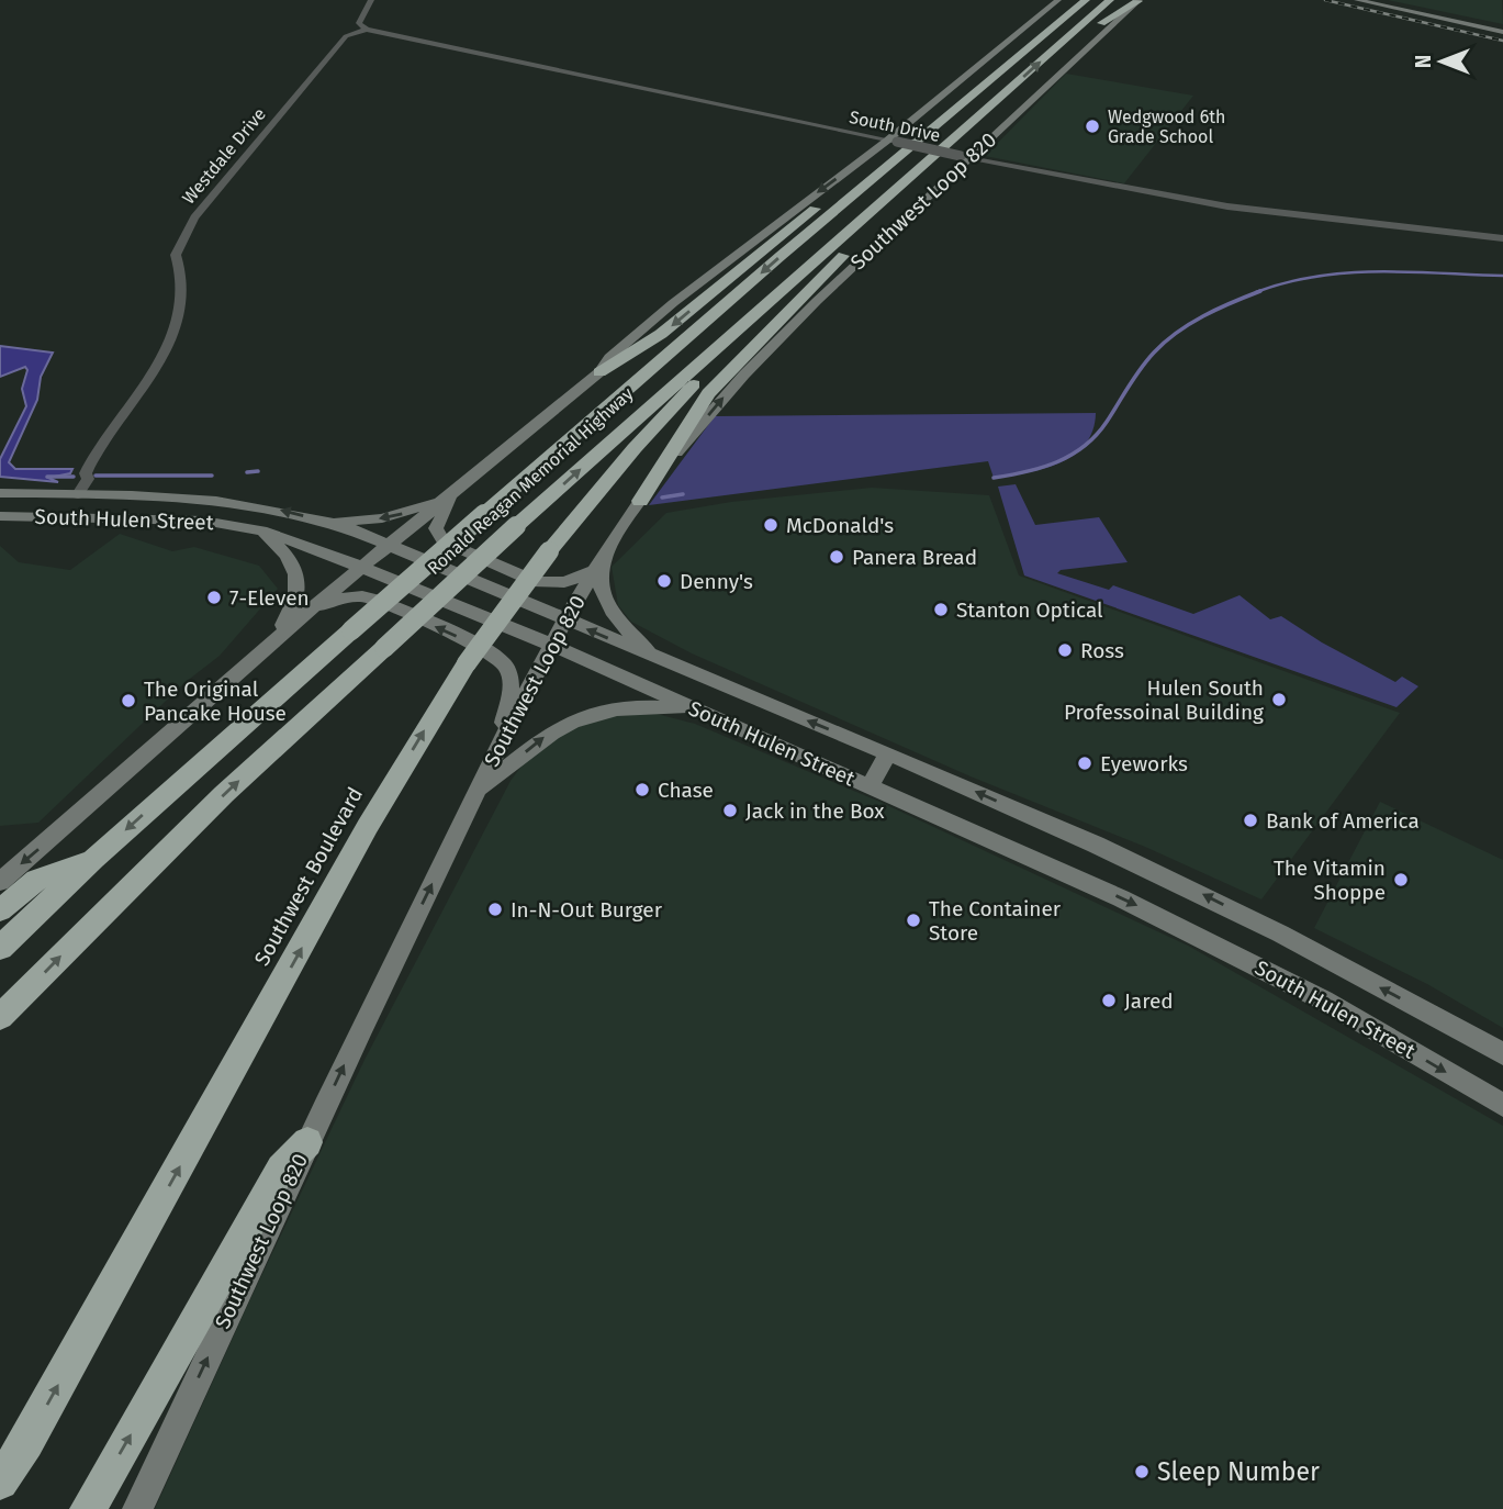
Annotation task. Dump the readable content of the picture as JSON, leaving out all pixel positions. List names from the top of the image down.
{
  "streets": {
    "highway": ["Ronald Reagan Memorial Highway", "Southwest Boulevard"],
    "main road": ["Southwest Loop 820", "South Hulen Street"],
    "street": ["South Drive", "Westdale Drive"]
  },
  "crossings": [
    ["South Drive", "Westdale Drive"],
    ["South Drive", "Southwest Loop 820"],
    ["Westdale Drive", "South Hulen Street"],
    ["Southwest Loop 820", "South Hulen Street"],
    ["Ronald Reagan Memorial Highway", "Southwest Boulevard"]
  ],
  "places": [
    "Wedgwood 6th Grade School",
    "McDonald's",
    "Panera Bread",
    "Denny's",
    "7-Eleven",
    "Stanton Optical",
    "Ross",
    "Hulen South Professoinal Building",
    "The Original Pancake House",
    "Eyeworks",
    "Chase",
    "Jack in the Box",
    "Bank of America",
    "The Vitamin Shoppe",
    "In-N-Out Burger",
    "The Container Store",
    "Jared",
    "Sleep Number"
  ],
  "north": "left"
}
